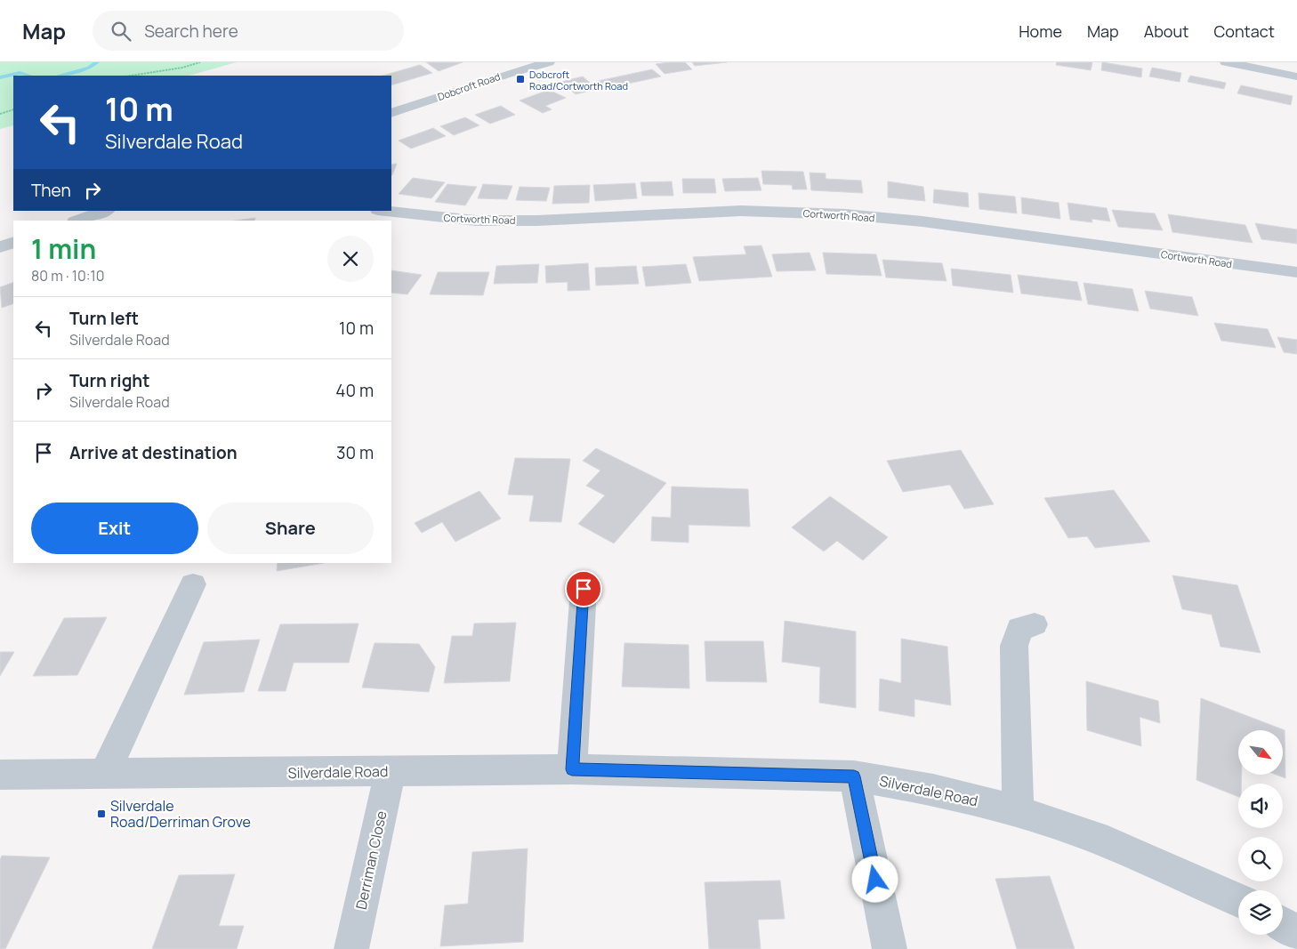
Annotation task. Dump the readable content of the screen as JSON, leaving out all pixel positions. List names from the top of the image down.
{
  "streets": {
    "street": [
      "Dobcroft Road",
      "Cortworth Road",
      "Silverdale Road",
      "Derriman Close"
    ]
  },
  "crossings": [
    ["Silverdale Road", "Derriman Close"]
  ],
  "places": {
    "transit": ["Dobcroft Road/Cortworth Road", "Silverdale Road/Derriman Grove"]
  },
  "north": "bottom right",
  "page": {
    "header": "Map",
    "search": "Search here",
    "nav": [
      "Home",
      "Map",
      "About",
      "Contact"
    ],
    "turn": ["10 m", "Silverdale Road"],
    "then": "Then",
    "heading": ["1 min", "80 m · 10:10"],
    "list": [
      {
        "name": "Turn left",
        "note": "Silverdale Road",
        "value": "10 m"
      },
      {
        "name": "Turn right",
        "note": "Silverdale Road",
        "value": "40 m"
      },
      {
        "name": "Arrive at destination",
        "value": "30 m"
      }
    ],
    "buttons": ["Exit", "Share"]
  }
}
